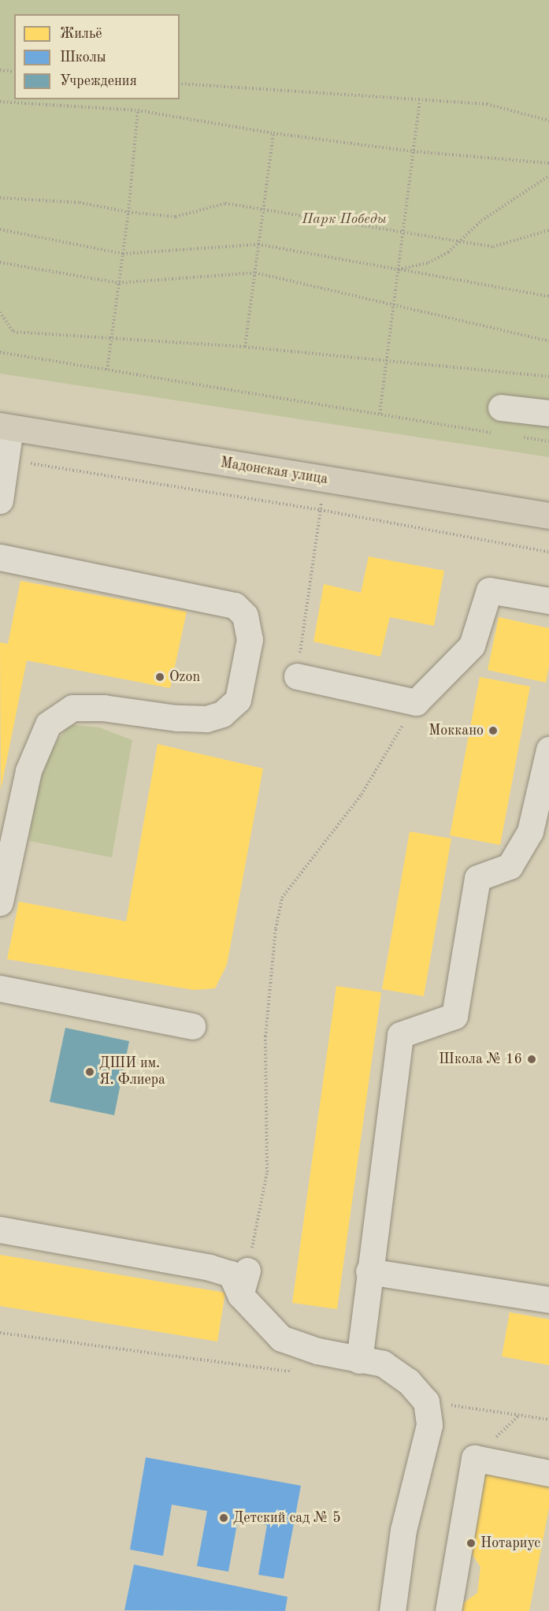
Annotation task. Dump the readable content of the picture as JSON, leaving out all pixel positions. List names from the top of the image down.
{
  "streets": {
    "highway": ["Мадонская улица"]
  },
  "parks": ["Парк Победы"],
  "places": [
    "Ozon",
    "Моккано",
    "Школа № 16",
    "ДШИ им. Я. Флиера",
    "Детский сад № 5",
    "Нотариус"
  ],
  "legend": ["Жильё", "Школы", "Учреждения"]
}
